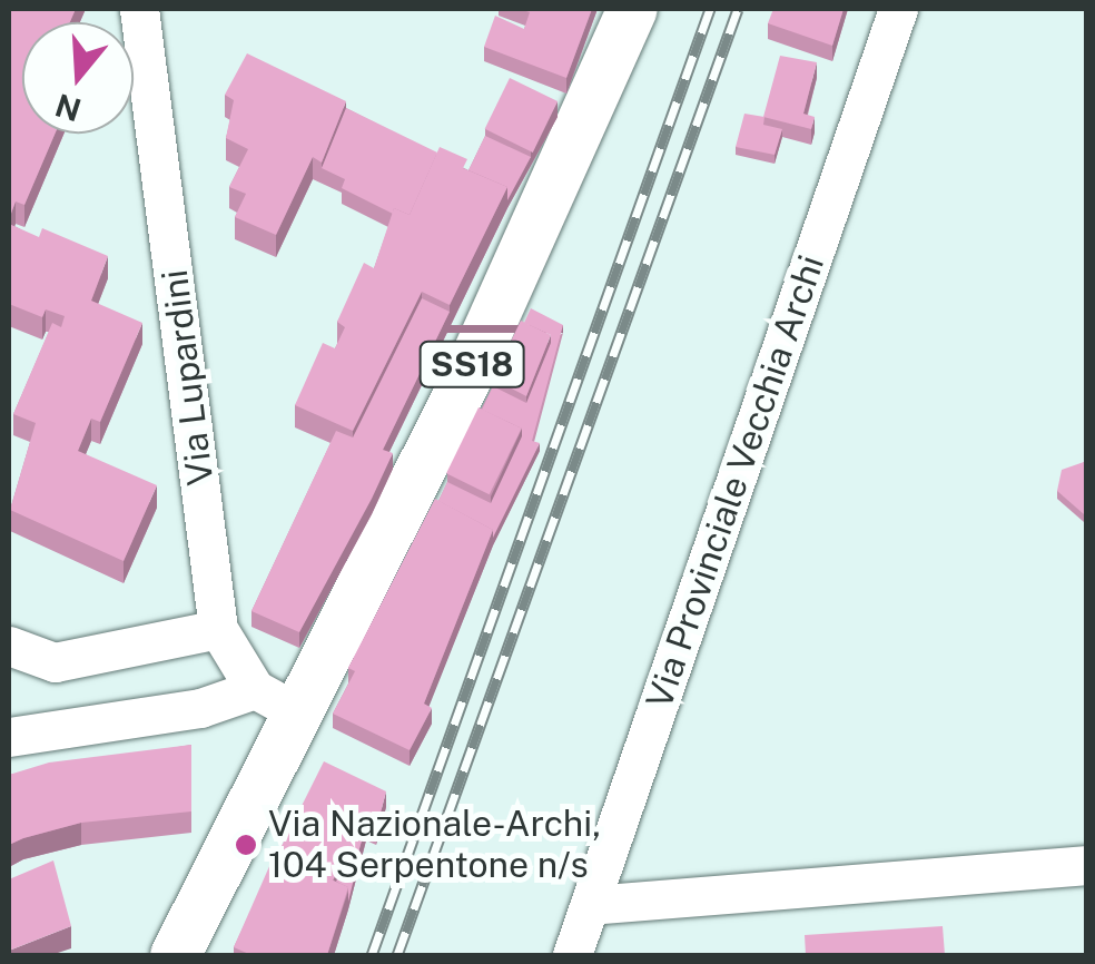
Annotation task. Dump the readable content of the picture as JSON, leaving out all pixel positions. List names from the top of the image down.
{
  "streets": {
    "main road": ["SS18"],
    "street": ["Via Lupardini", "Via Provinciale Vecchia Archi"]
  },
  "crossings": [
    ["SS18", "Via Lupardini"]
  ],
  "places": ["Via Nazionale-Archi, 104 Serpentone n/s"],
  "north": "bottom"
}
